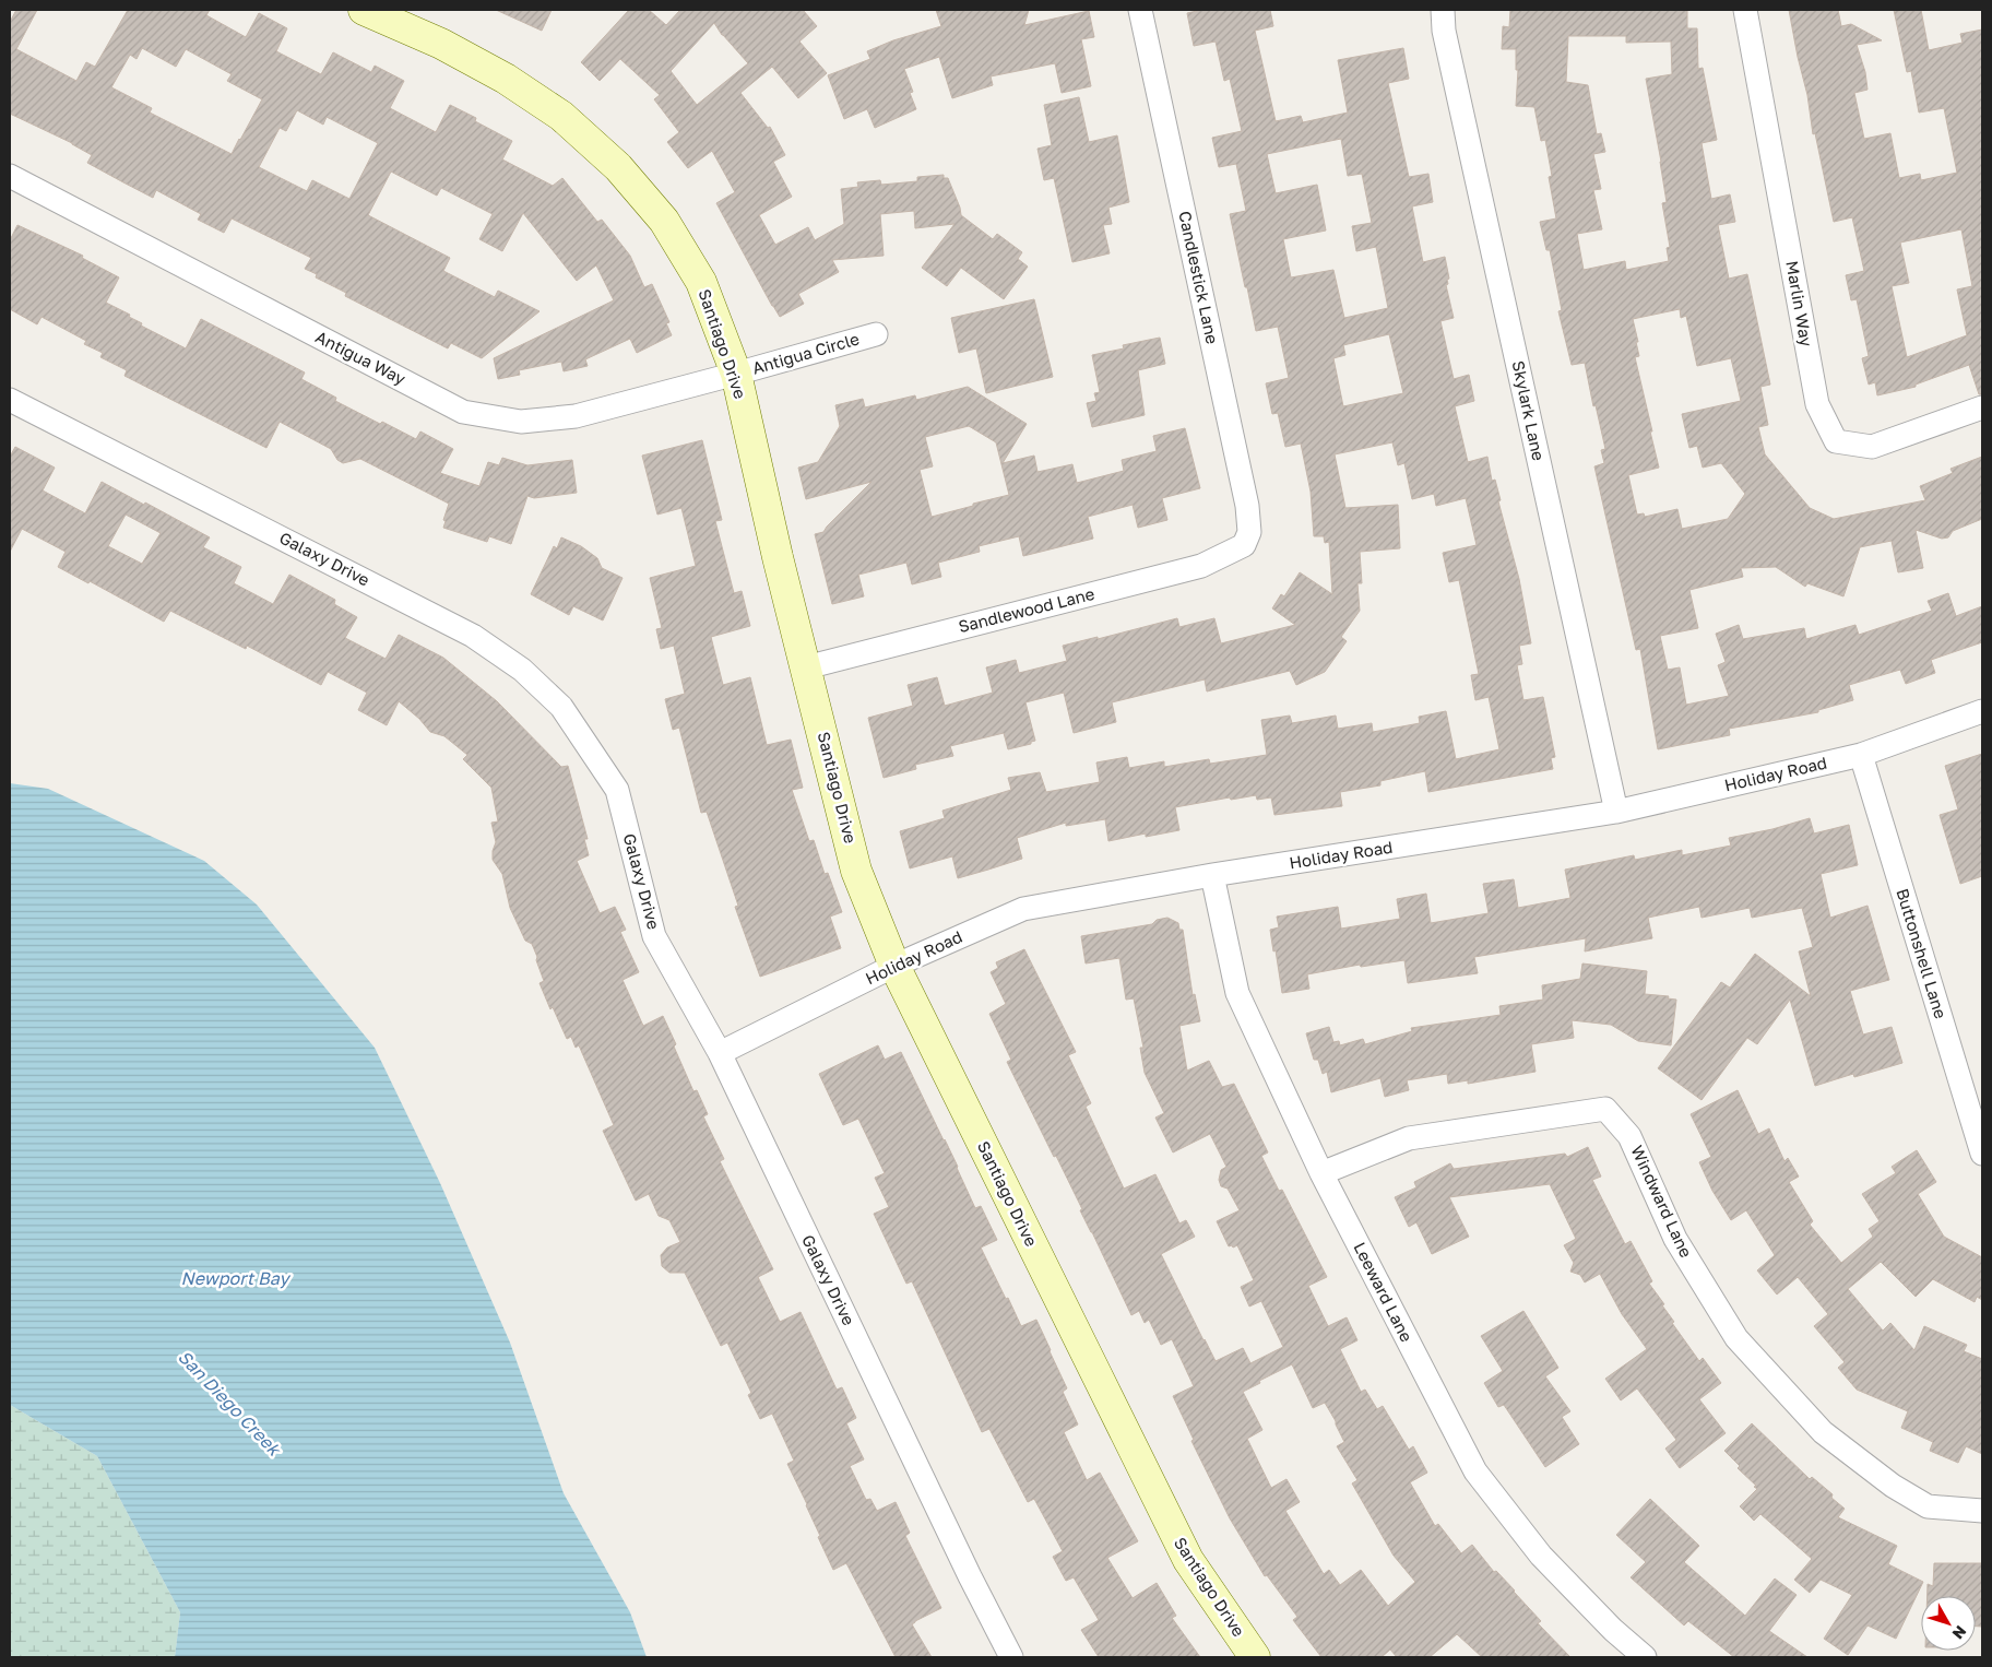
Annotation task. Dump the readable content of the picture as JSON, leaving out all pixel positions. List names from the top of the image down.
{
  "streets": {
    "street": [
      "Candlestick Lane",
      "Marlin Way",
      "Santiago Drive",
      "Antigua Circle",
      "Antigua Way",
      "Skylark Lane",
      "Galaxy Drive",
      "Sandlewood Lane",
      "Holiday Road",
      "Buttonshell Lane",
      "Windward Lane",
      "Leeward Lane"
    ]
  },
  "crossings": [
    ["Candlestick Lane", "Sandlewood Lane"],
    ["Santiago Drive", "Antigua Circle"],
    ["Santiago Drive", "Antigua Way"],
    ["Santiago Drive", "Sandlewood Lane"],
    ["Santiago Drive", "Holiday Road"],
    ["Antigua Circle", "Antigua Way"],
    ["Skylark Lane", "Holiday Road"],
    ["Galaxy Drive", "Holiday Road"],
    ["Holiday Road", "Buttonshell Lane"],
    ["Holiday Road", "Leeward Lane"],
    ["Windward Lane", "Leeward Lane"]
  ],
  "water": ["Newport Bay", "San Diego Creek"],
  "north": "bottom right"
}
